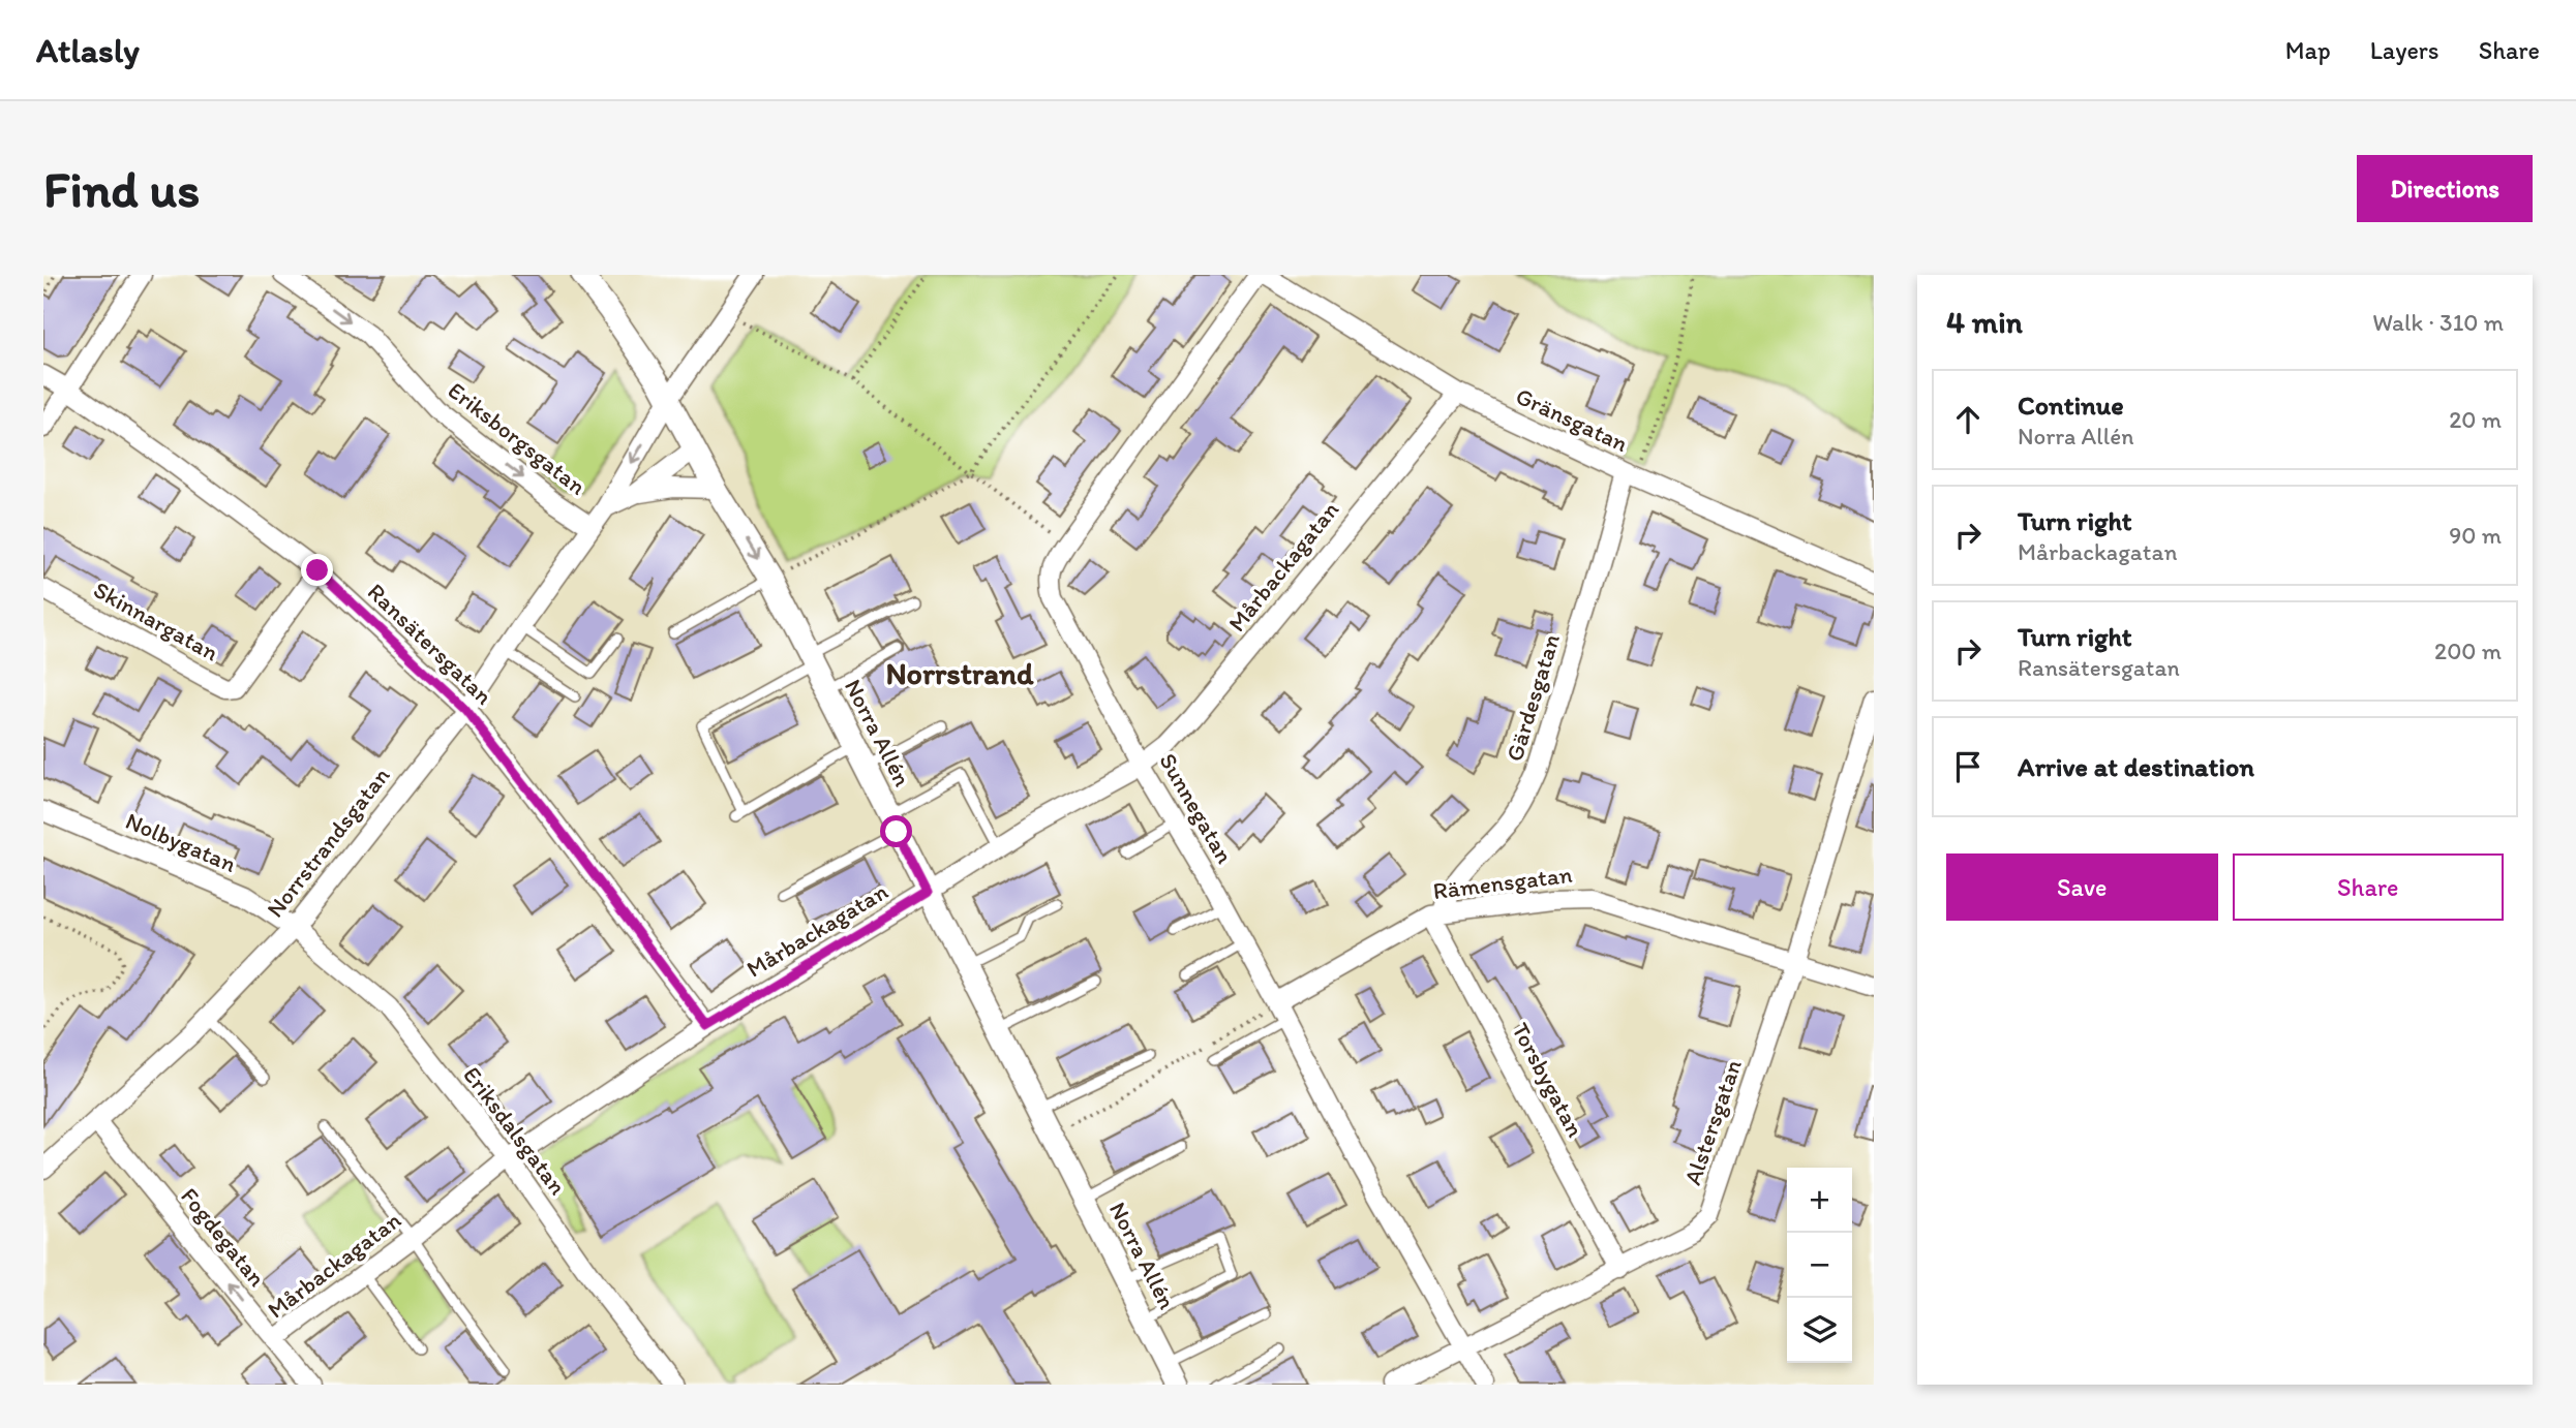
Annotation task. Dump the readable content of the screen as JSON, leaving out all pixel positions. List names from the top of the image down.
{
  "streets": {
    "street": [
      "Gränsgatan",
      "Eriksborgsgatan",
      "Mårbackagatan",
      "Skinnargatan",
      "Ransätersgatan",
      "Gärdesgatan",
      "Norra Allén",
      "Sunnegatan",
      "Nolbygatan",
      "Norrstrandsgatan",
      "Rämensgatan",
      "Torsbygatan",
      "Alstersgatan",
      "Eriksdalsgatan",
      "Fogdegatan"
    ]
  },
  "crossings": [
    ["Gränsgatan", "Mårbackagatan"],
    ["Gränsgatan", "Gärdesgatan"],
    ["Gränsgatan", "Sunnegatan"],
    ["Eriksborgsgatan", "Norrstrandsgatan"],
    ["Mårbackagatan", "Ransätersgatan"],
    ["Mårbackagatan", "Norra Allén"],
    ["Mårbackagatan", "Sunnegatan"],
    ["Mårbackagatan", "Eriksdalsgatan"],
    ["Mårbackagatan", "Fogdegatan"],
    ["Skinnargatan", "Ransätersgatan"],
    ["Ransätersgatan", "Norrstrandsgatan"],
    ["Gärdesgatan", "Rämensgatan"],
    ["Gärdesgatan", "Torsbygatan"],
    ["Norra Allén", "Norrstrandsgatan"],
    ["Sunnegatan", "Rämensgatan"],
    ["Sunnegatan", "Alstersgatan"],
    ["Nolbygatan", "Norrstrandsgatan"],
    ["Nolbygatan", "Eriksdalsgatan"],
    ["Norrstrandsgatan", "Eriksdalsgatan"],
    ["Norrstrandsgatan", "Fogdegatan"],
    ["Rämensgatan", "Torsbygatan"],
    ["Rämensgatan", "Alstersgatan"],
    ["Torsbygatan", "Alstersgatan"]
  ],
  "one_way": ["Eriksborgsgatan", "Fogdegatan"],
  "districts": ["Norrstrand"],
  "page": {
    "header": "Atlasly",
    "nav": ["Map", "Layers", "Share"],
    "buttons": [
      "Directions",
      ["Save", "Share"]
    ],
    "title": "Find us",
    "heading": ["4 min", "Walk · 310 m"],
    "list": [
      ["Continue", "Norra Allén", "20 m"],
      ["Turn right", "Mårbackagatan", "90 m"],
      ["Turn right", "Ransätersgatan", "200 m"],
      "Arrive at destination"
    ],
    "map_buttons": ["+", "−"]
  }
}
